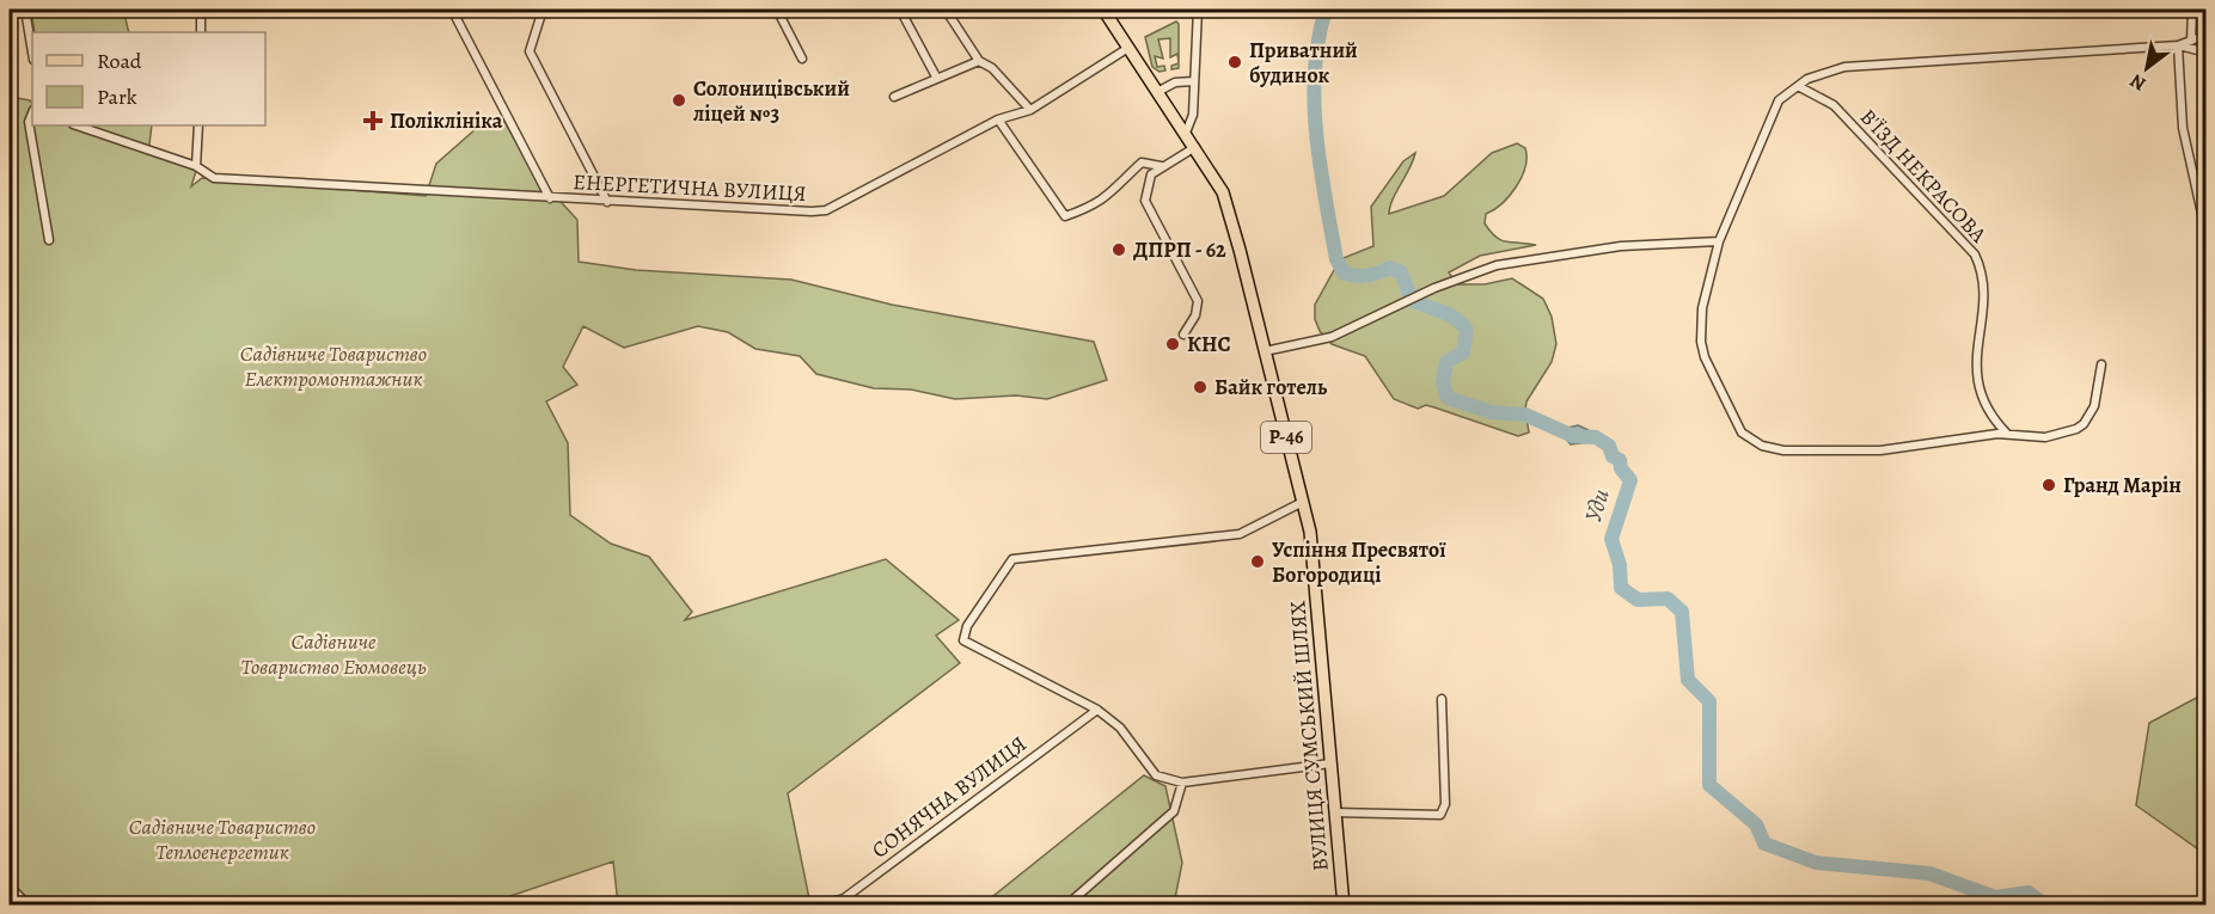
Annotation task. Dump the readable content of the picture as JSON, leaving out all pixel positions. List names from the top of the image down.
{
  "streets": {
    "main road": ["Р-46", "ВУЛИЦЯ СУМСЬКИЙ ШЛЯХ"],
    "street": ["В'ЇЗД НЕКРАСОВА", "ЕНЕРГЕТИЧНА ВУЛИЦЯ", "СОНЯЧНА ВУЛИЦЯ"]
  },
  "crossings": [
    ["ЕНЕРГЕТИЧНА ВУЛИЦЯ", "ВУЛИЦЯ СУМСЬКИЙ ШЛЯХ"]
  ],
  "water": ["Уди"],
  "parks": ["Садівниче Товариство Електромонтажник", "Садівниче Товариство Еюмовець", "Садівниче Товариство Теплоенергетик"],
  "places": {
    "other": [
      "Приватний будинок",
      "Солоницівський ліцей №3",
      "ДПРП - 62",
      "КНС",
      "Байк готель",
      "Гранд Марін",
      "Успіння Пресвятої Богородиці"
    ],
    "health": ["Поліклініка"]
  },
  "legend": ["Road", "Park"],
  "north": "bottom left"
}
